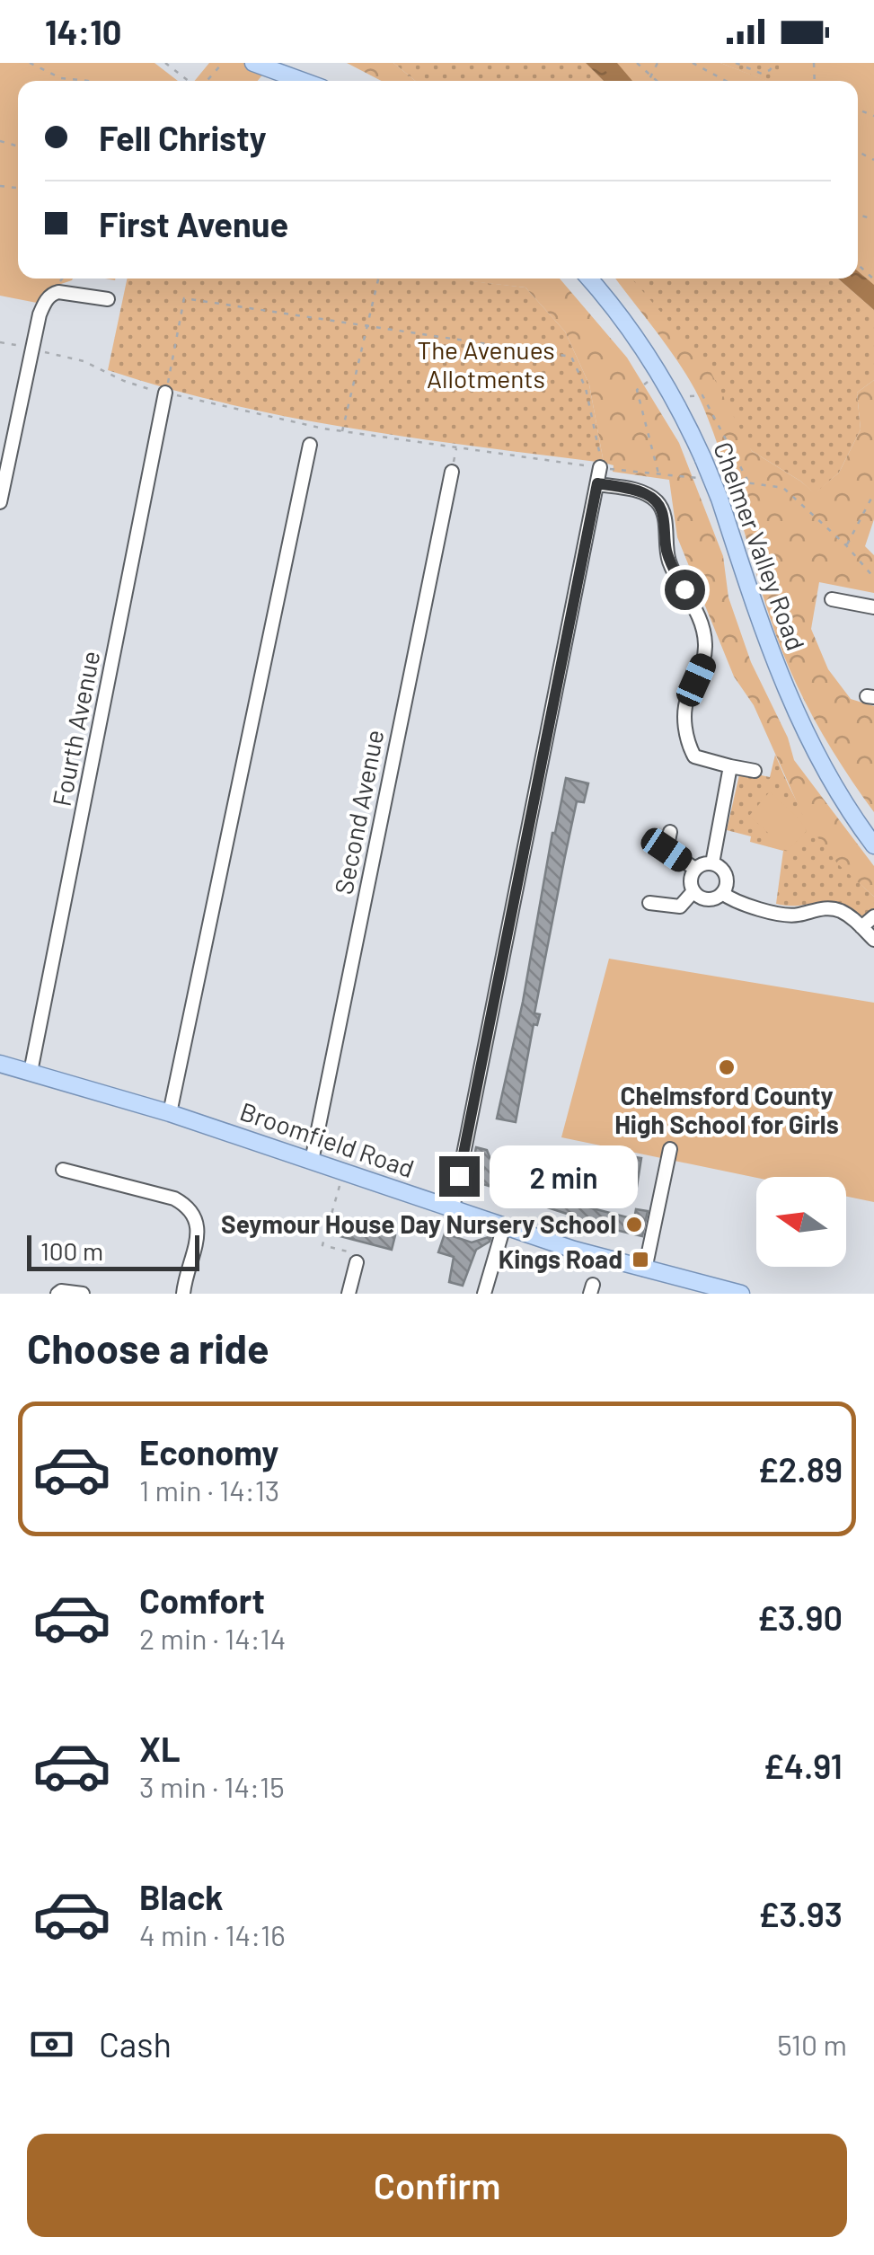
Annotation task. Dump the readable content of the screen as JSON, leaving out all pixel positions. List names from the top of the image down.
{
  "streets": {
    "main road": ["Chelmer Valley Road", "Broomfield Road"],
    "street": ["Fourth Avenue", "Second Avenue"]
  },
  "crossings": [
    ["Fourth Avenue", "Broomfield Road"],
    ["Second Avenue", "Broomfield Road"]
  ],
  "parks": ["The Avenues Allotments"],
  "places": {
    "other": ["Chelmsford County High School for Girls", "Seymour House Day Nursery School"],
    "transit": ["Kings Road"]
  },
  "scale_bar": "100 m",
  "north": "left",
  "page": {
    "status": "14:10",
    "banner": ["Fell Christy", "First Avenue"],
    "bubble": "2 min",
    "scale": "100 m",
    "heading": "Choose a ride",
    "list": [
      {
        "name": "Economy",
        "note": "1 min · 14:13",
        "value": "£2.89"
      },
      {
        "name": "Comfort",
        "note": "2 min · 14:14",
        "value": "£3.90"
      },
      {
        "name": "XL",
        "note": "3 min · 14:15",
        "value": "£4.91"
      },
      {
        "name": "Black",
        "note": "4 min · 14:16",
        "value": "£3.93"
      }
    ],
    "pay": ["Cash", "510 m"],
    "buttons": "Confirm"
  }
}
